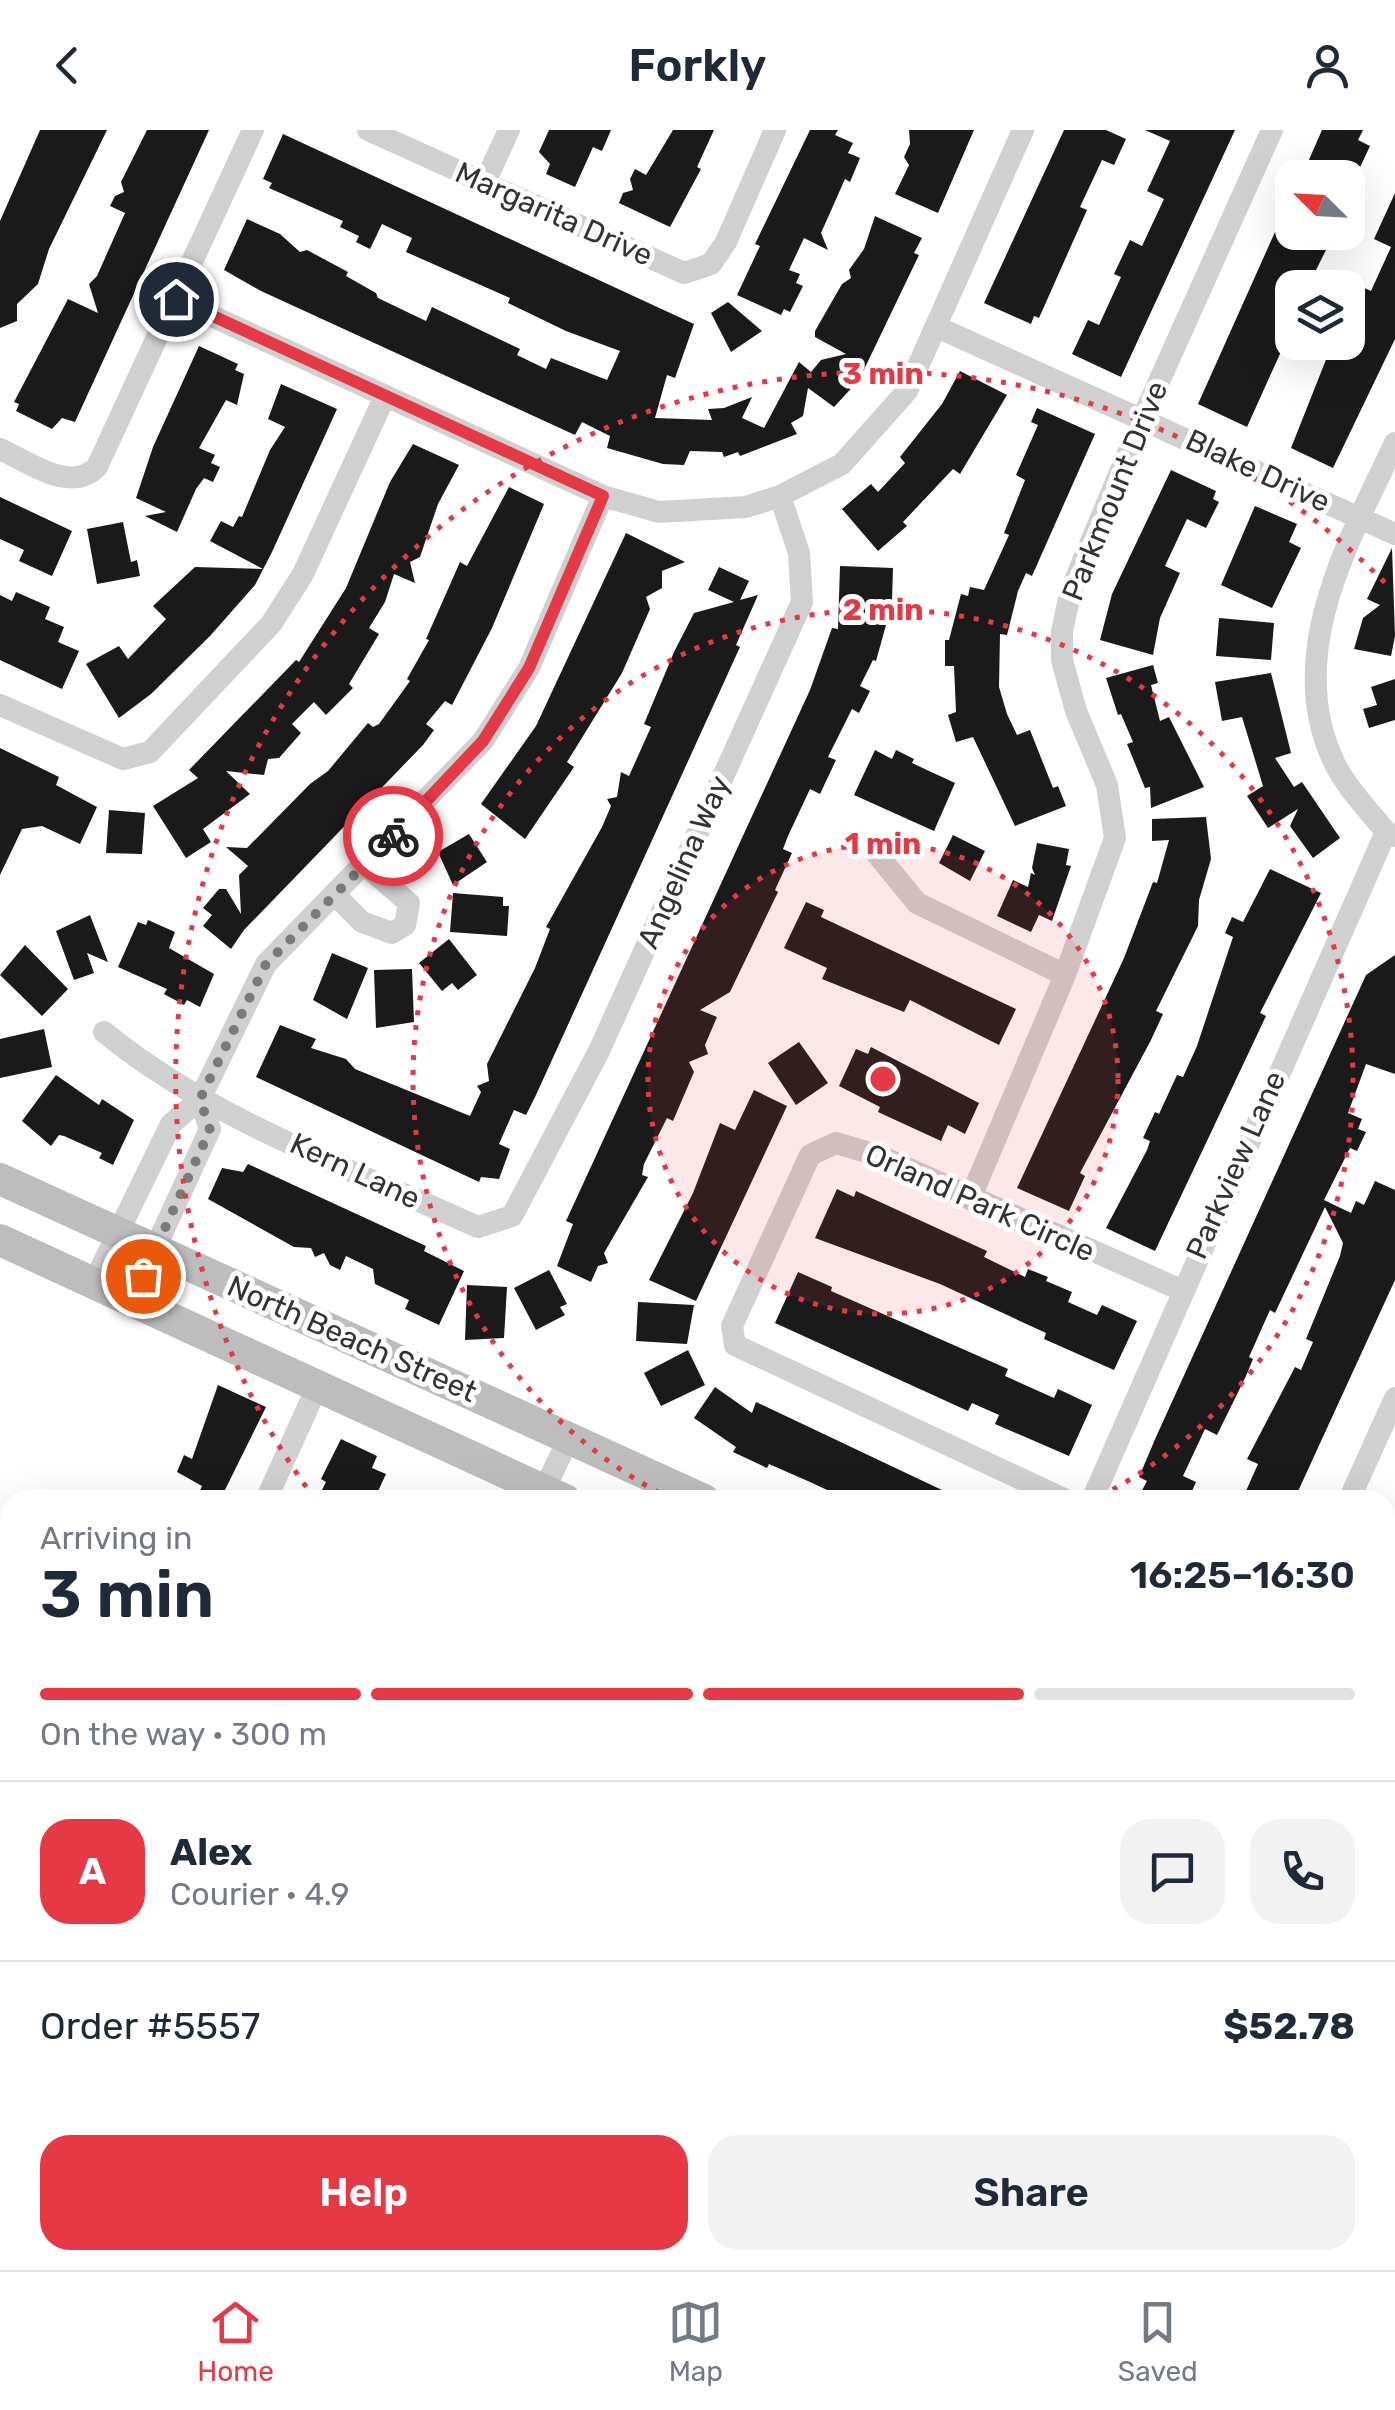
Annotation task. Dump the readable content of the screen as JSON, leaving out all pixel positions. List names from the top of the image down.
{
  "streets": {
    "main road": ["North Beach Street"],
    "street": [
      "Margarita Drive",
      "Blake Drive",
      "Parkmount Drive",
      "Angelina Way",
      "Parkview Lane",
      "Kern Lane",
      "Orland Park Circle"
    ]
  },
  "crossings": [
    ["Blake Drive", "Parkmount Drive"],
    ["Parkmount Drive", "Orland Park Circle"],
    ["Angelina Way", "Kern Lane"],
    ["Parkview Lane", "Orland Park Circle"]
  ],
  "north": "top left",
  "page": {
    "header": "Forkly",
    "heading": ["3 min", "Arriving in", "16:25–16:30"],
    "panel": [
      "Alex",
      "Courier · 4.9",
      "Order #5557",
      "$52.78"
    ],
    "bar": "On the way · 300 m",
    "round": "A",
    "buttons": ["Help", "Share"],
    "tabs": ["Home", "Map", "Saved"]
  },
  "rings": ["3 min", "2 min", "1 min"]
}
